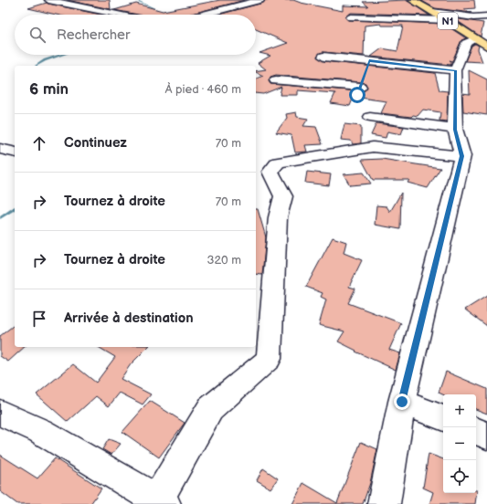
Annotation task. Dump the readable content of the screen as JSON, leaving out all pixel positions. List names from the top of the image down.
{
  "streets": {
    "highway": ["N1"]
  },
  "page": {
    "search": "Rechercher",
    "heading": ["6 min", "À pied · 460 m"],
    "list": [
      ["Continuez", "70 m"],
      ["Tournez à droite", "70 m"],
      ["Tournez à droite", "320 m"],
      "Arrivée à destination"
    ],
    "map_buttons": ["+", "−"]
  }
}
